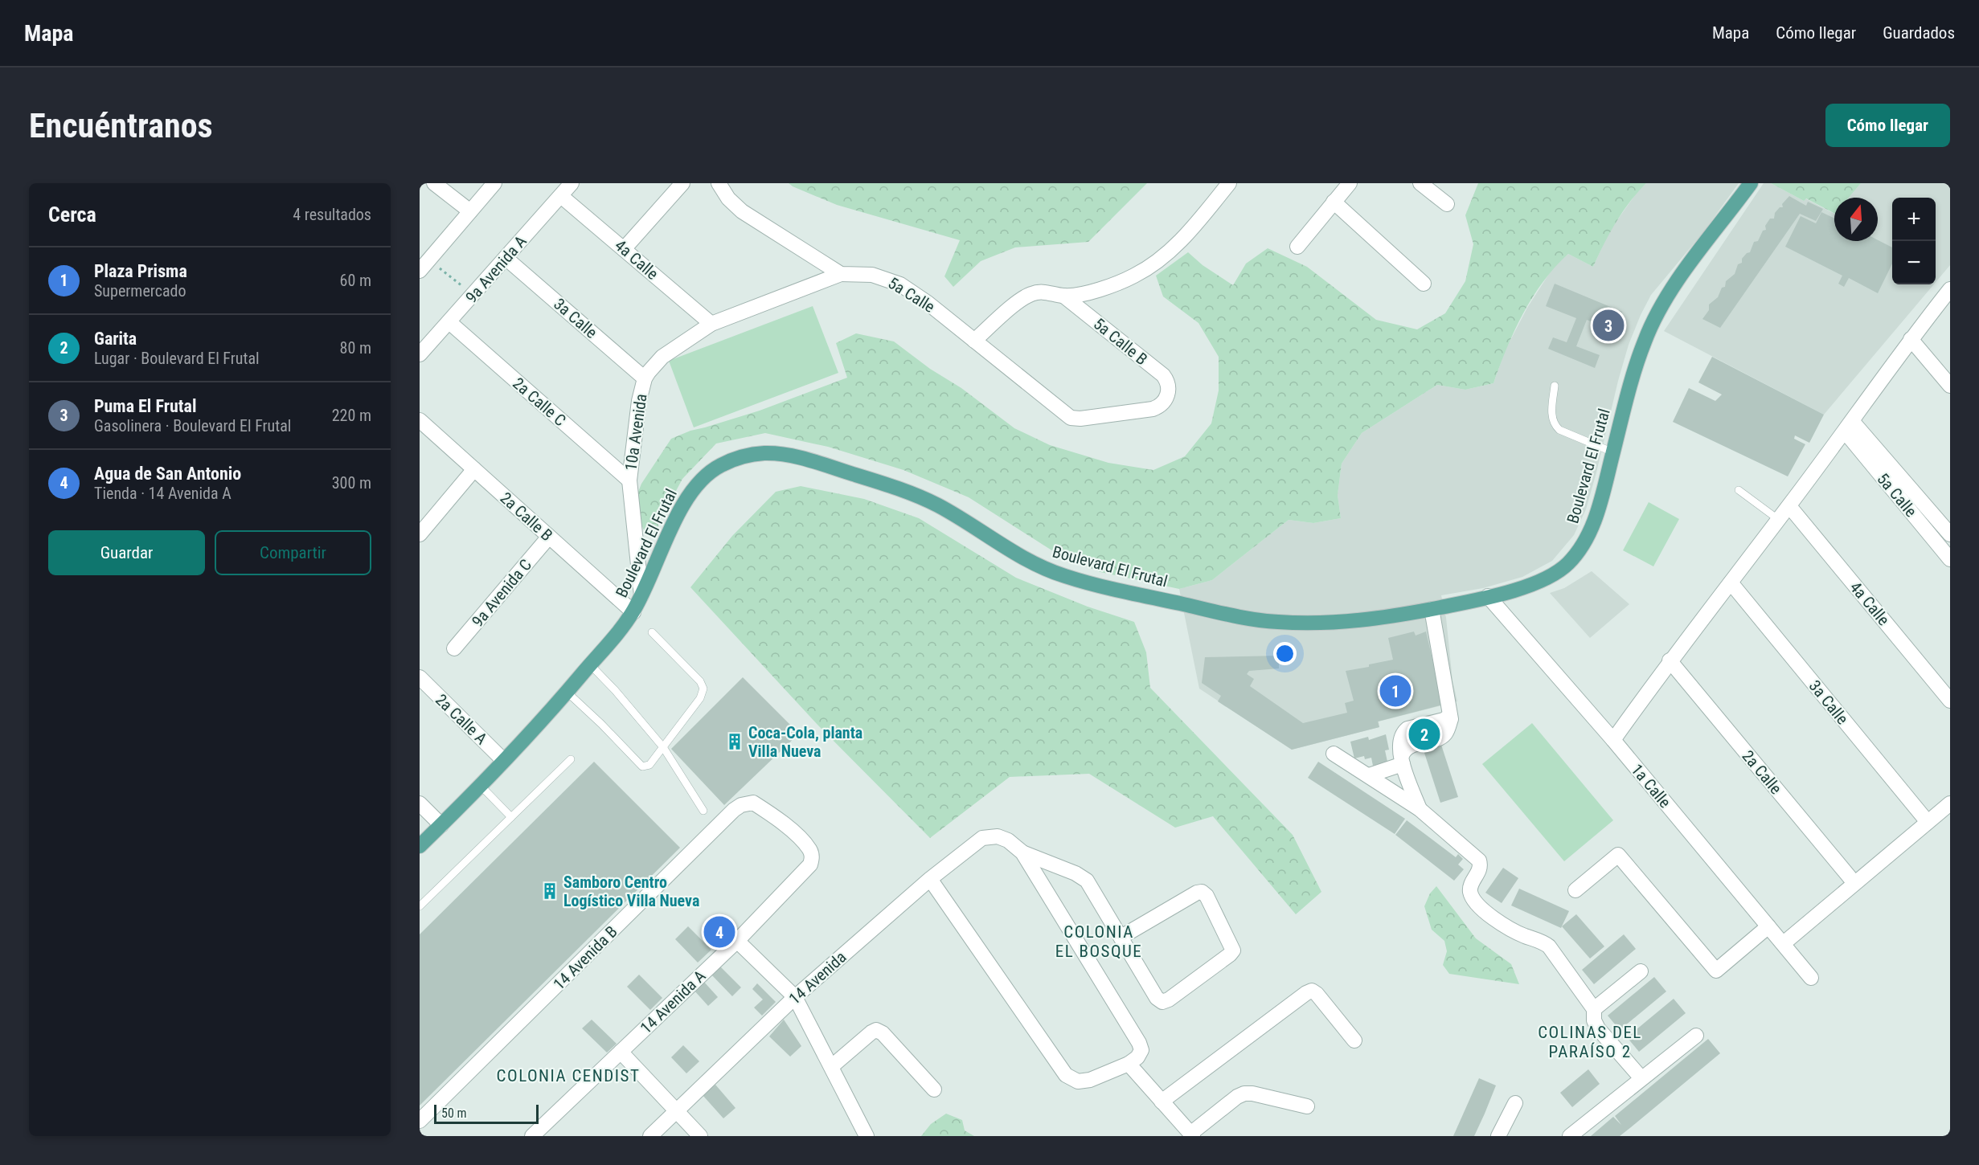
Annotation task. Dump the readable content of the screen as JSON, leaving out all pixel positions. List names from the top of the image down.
{
  "streets": {
    "main road": ["Boulevard El Frutal"],
    "street": [
      "4a Calle",
      "9a Avenida A",
      "5a Calle",
      "3a Calle",
      "5a Calle B",
      "2a Calle C",
      "10a Avenida",
      "2a Calle B",
      "9a Avenida C",
      "2a Calle A",
      "2a Calle",
      "1a Calle",
      "14 Avenida B",
      "14 Avenida",
      "14 Avenida A"
    ]
  },
  "crossings": [
    ["4a Calle", "9a Avenida A"],
    ["4a Calle", "10a Avenida"],
    ["9a Avenida A", "3a Calle"],
    ["9a Avenida A", "2a Calle C"],
    ["5a Calle", "5a Calle B"],
    ["5a Calle", "10a Avenida"],
    ["3a Calle", "10a Avenida"],
    ["2a Calle C", "10a Avenida"],
    ["10a Avenida", "Boulevard El Frutal"],
    ["Boulevard El Frutal", "2a Calle B"],
    ["Boulevard El Frutal", "2a Calle A"],
    ["Boulevard El Frutal", "1a Calle"],
    ["2a Calle B", "9a Avenida C"],
    ["14 Avenida B", "14 Avenida A"]
  ],
  "districts": ["COLONIA EL BOSQUE", "COLINAS DEL PARAÍSO 2", "COLONIA CENDIST"],
  "places": {
    "building": ["Coca-Cola, planta Villa Nueva", "Samboro Centro Logístico Villa Nueva"]
  },
  "scale_bar": "50 m",
  "north": "top",
  "page": {
    "header": "Mapa",
    "nav": ["Mapa", "Cómo llegar", "Guardados"],
    "buttons": [
      "Cómo llegar",
      ["Guardar", "Compartir"]
    ],
    "title": "Encuéntranos",
    "heading": ["Cerca", "4 resultados"],
    "map_buttons": ["+", "−"],
    "list": [
      {
        "mark": "1",
        "name": "Plaza Prisma",
        "note": "Supermercado",
        "value": "60 m"
      },
      {
        "mark": "2",
        "name": "Garita",
        "note": "Lugar · Boulevard El Frutal",
        "value": "80 m"
      },
      {
        "mark": "3",
        "name": "Puma El Frutal",
        "note": "Gasolinera · Boulevard El Frutal",
        "value": "220 m"
      },
      {
        "mark": "4",
        "name": "Agua de San Antonio",
        "note": "Tienda · 14 Avenida A",
        "value": "300 m"
      }
    ],
    "pins": [
      "3",
      "1",
      "2",
      "4"
    ],
    "scale": "50 m"
  }
}
